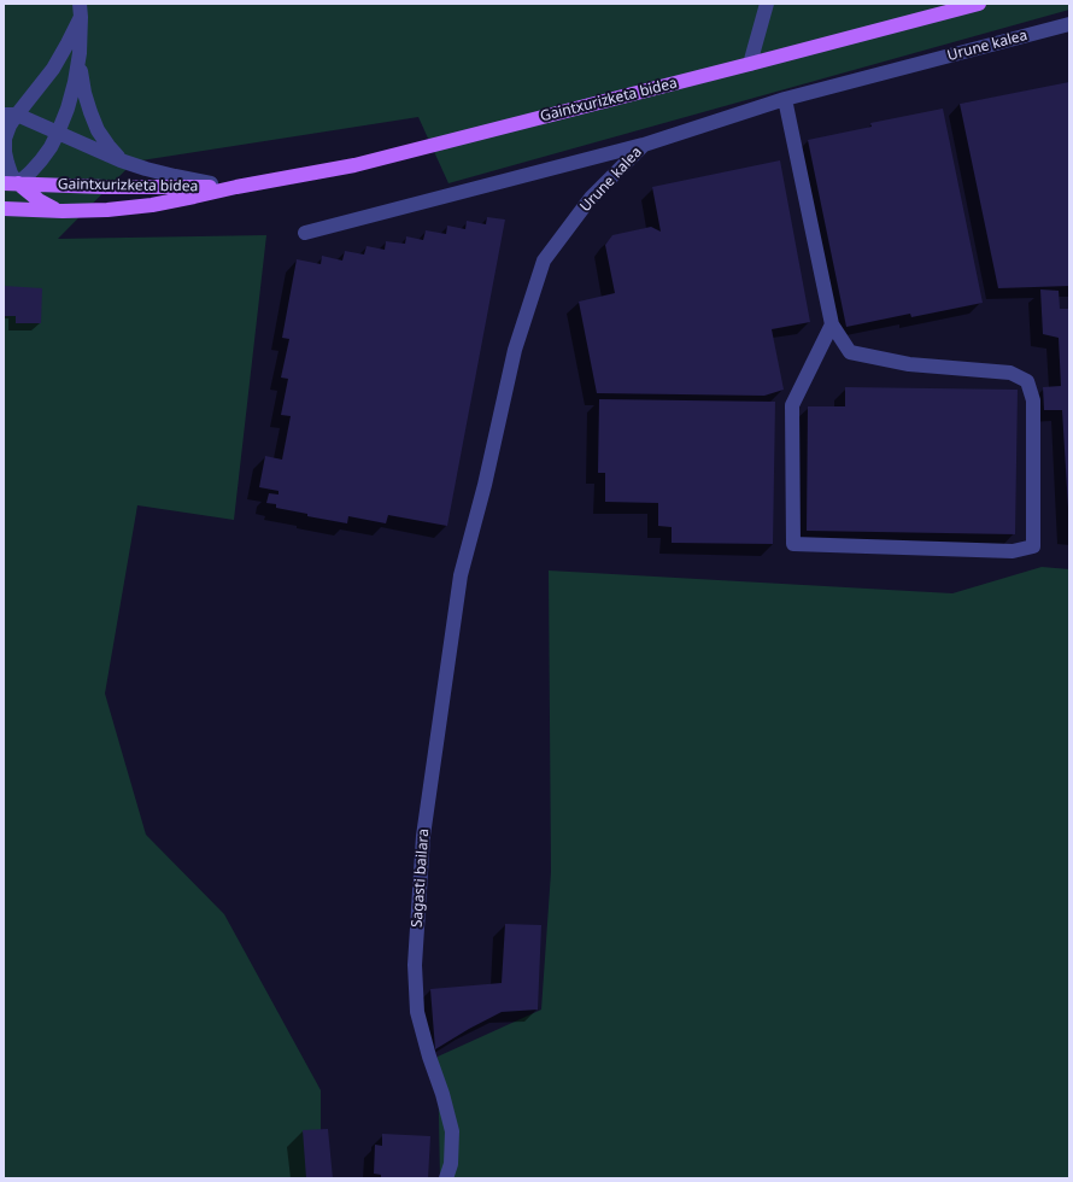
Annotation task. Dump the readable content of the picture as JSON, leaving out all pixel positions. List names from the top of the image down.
{
  "streets": {
    "main road": ["Gaintxurizketa bidea"],
    "street": ["Urune kalea", "Sagasti bailara"]
  },
  "crossings": [
    ["Urune kalea", "Sagasti bailara"]
  ]
}
